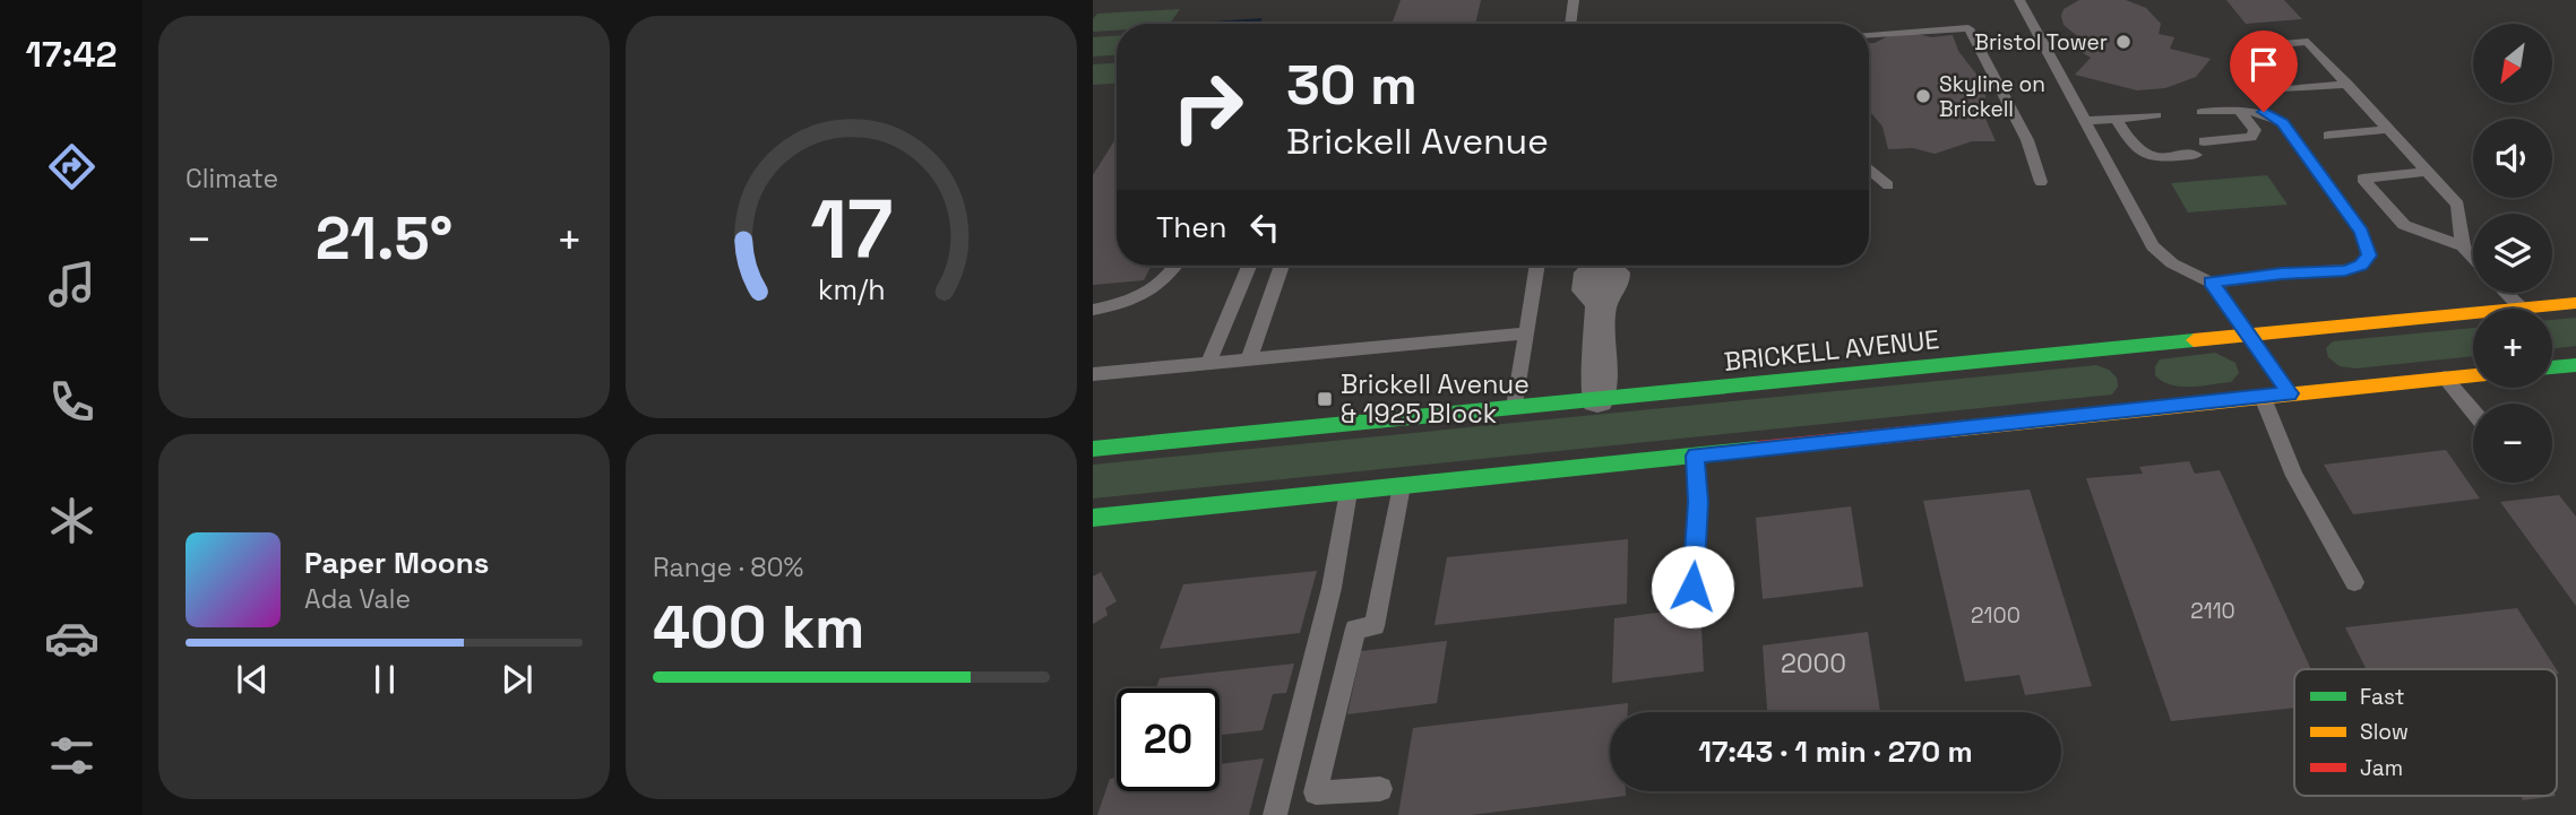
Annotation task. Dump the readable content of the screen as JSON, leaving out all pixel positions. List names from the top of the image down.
{
  "streets": {
    "main road": ["BRICKELL AVENUE"]
  },
  "places": {
    "other": ["Bristol Tower", "Skyline on Brickell"],
    "transit": ["Brickell Avenue & 1925 Block"]
  },
  "house_numbers": ["2110", "2100", "2000"],
  "legend": ["Fast", "Slow", "Jam"],
  "north": "bottom left",
  "page": {
    "tabs": "17:42",
    "tile": [
      "Climate",
      ["Range · 80%", "400 km"]
    ],
    "map_buttons": ["+", "−"],
    "turn": ["30 m", "Brickell Avenue"],
    "then": "Then",
    "heat": ["−", "21.5°", "+"],
    "song": ["Paper Moons", "Ada Vale"],
    "limit": "20",
    "trip": "17:43 · 1 min · 270 m",
    "gauge": ["17", "km/h"]
  }
}
